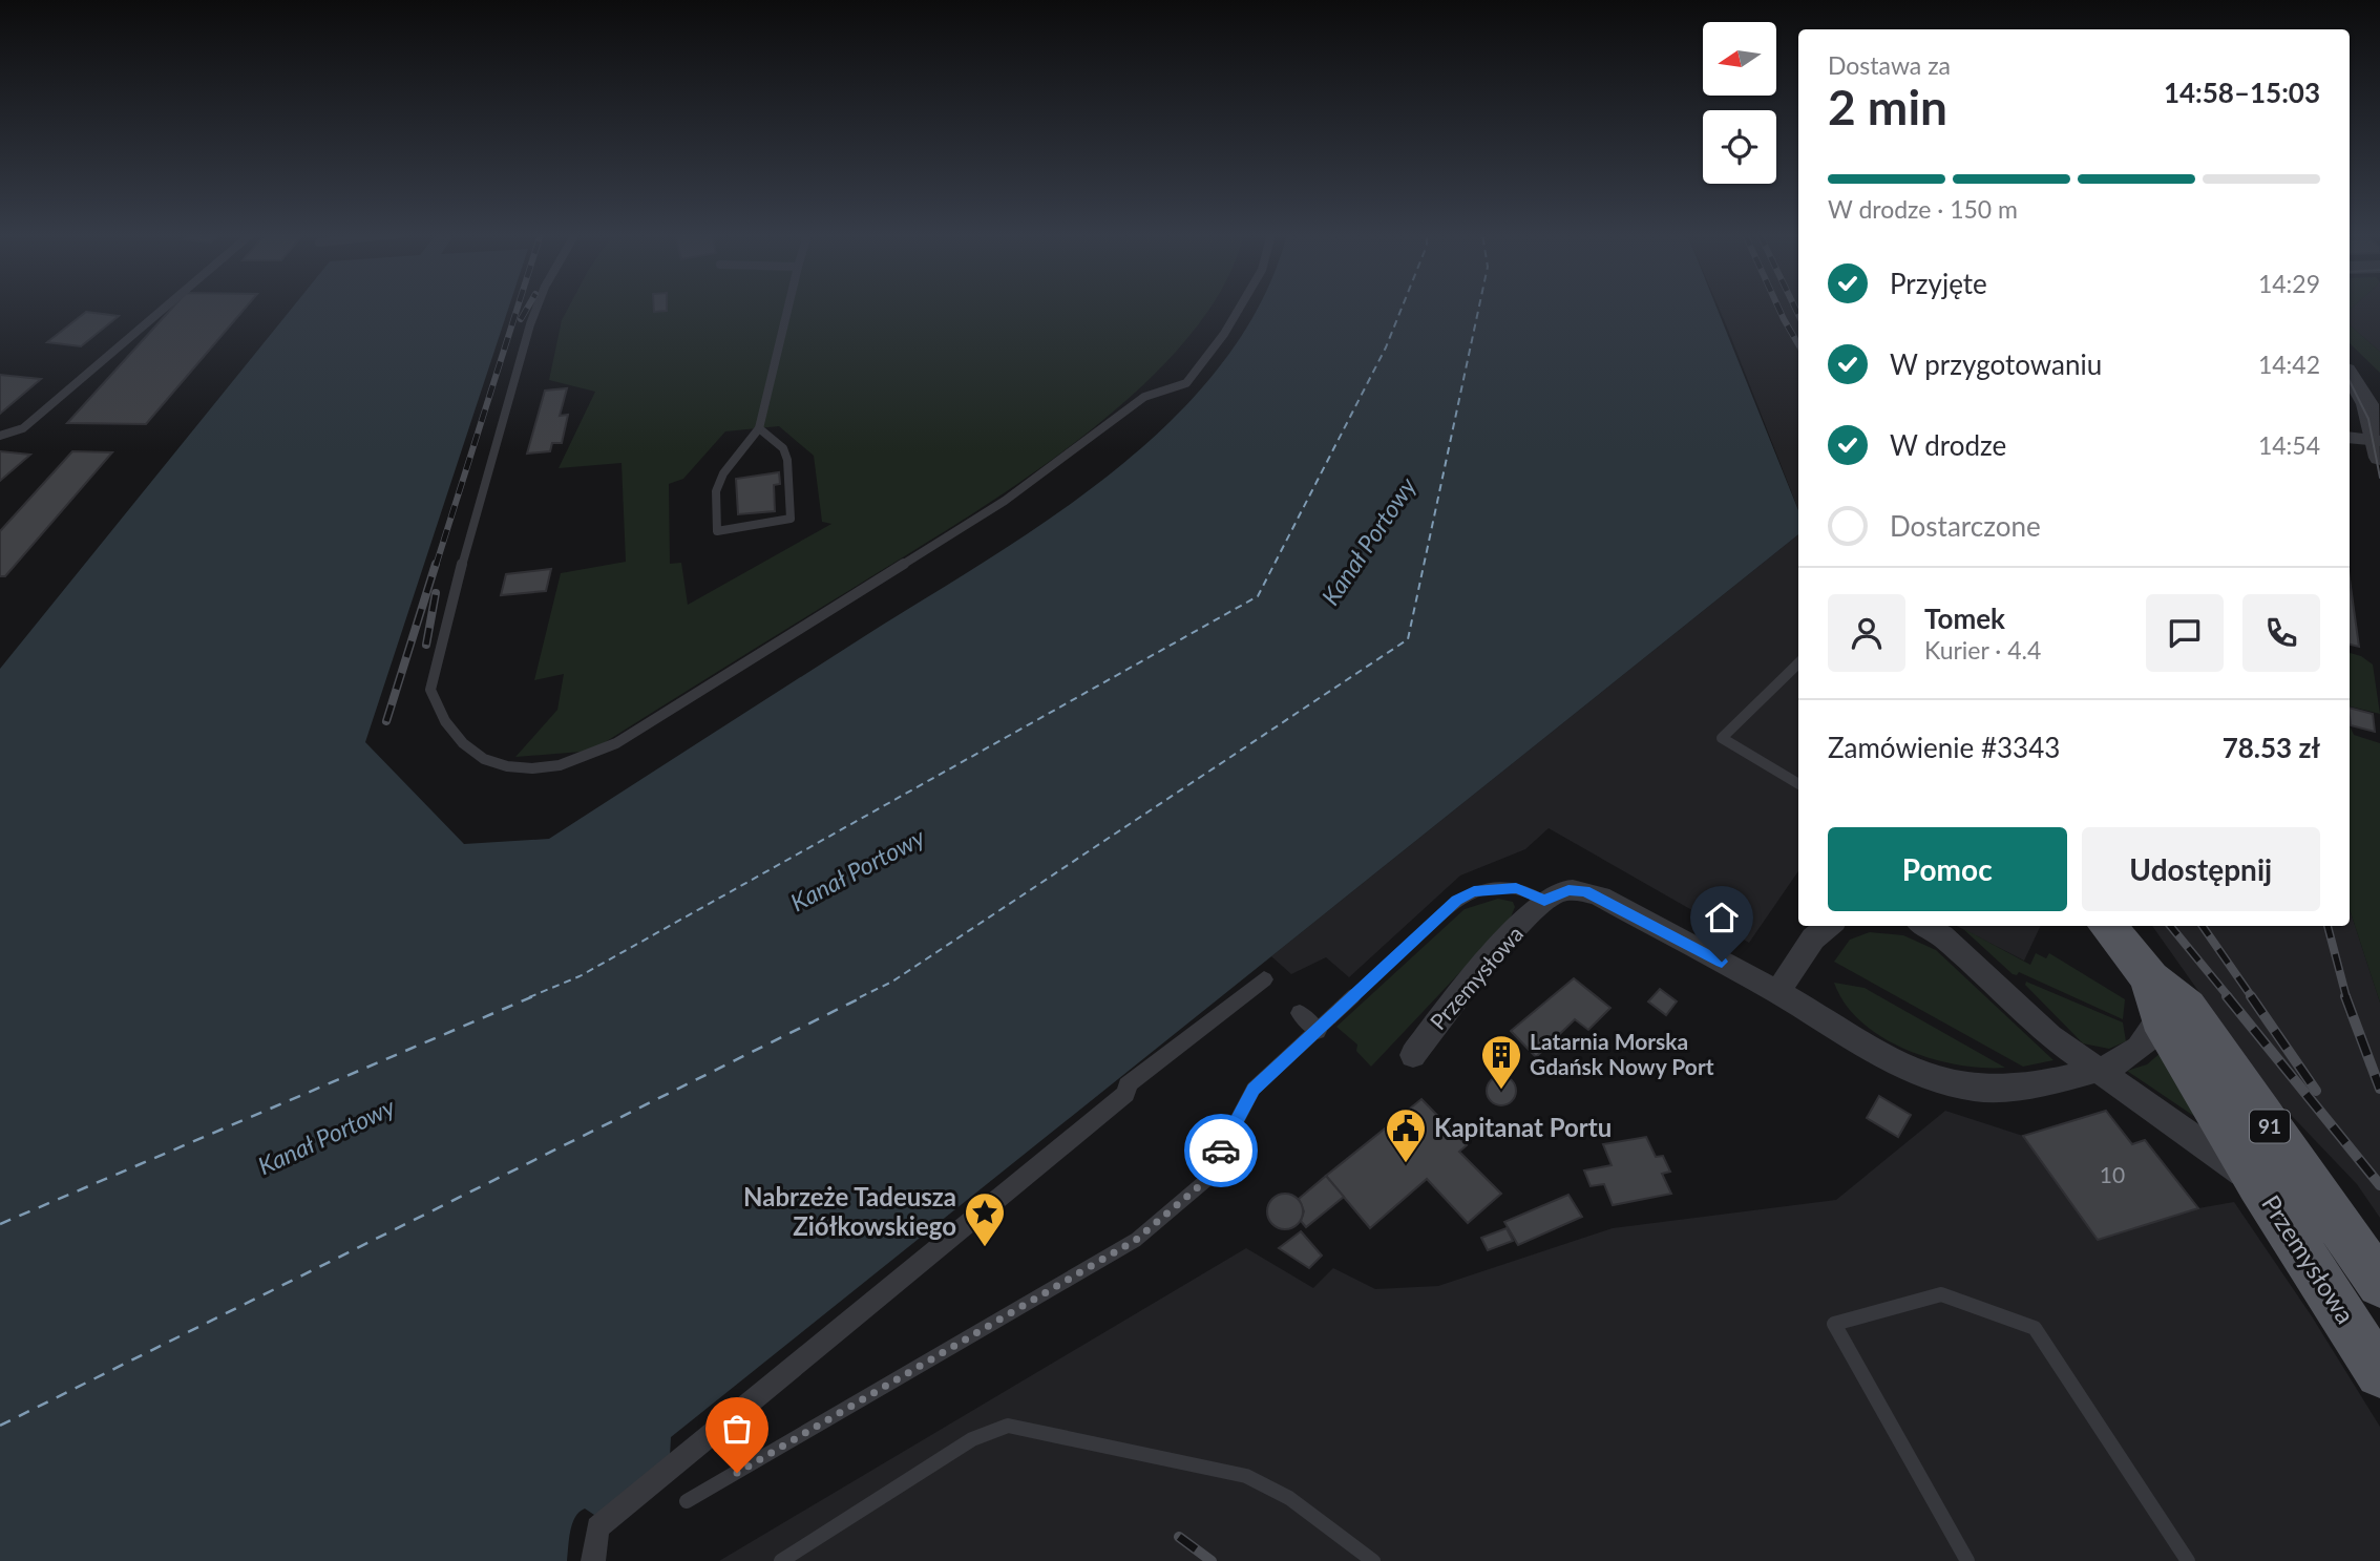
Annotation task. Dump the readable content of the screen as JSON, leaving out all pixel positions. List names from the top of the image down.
{
  "streets": {
    "main road": ["Przemysłowa", "91"]
  },
  "water": ["Kanał Portowy"],
  "places": {
    "building": ["Latarnia Morska Gdańsk Nowy Port"],
    "public building": ["Kapitanat Portu"],
    "place": ["Nabrzeże Tadeusza Ziółkowskiego"]
  },
  "house_numbers": ["10"],
  "north": "left",
  "page": {
    "heading": ["2 min", "Dostawa za", "14:58–15:03"],
    "panel": [
      "Tomek",
      "Kurier · 4.4",
      "Zamówienie #3343",
      "78.53 zł"
    ],
    "bar": "W drodze · 150 m",
    "list": [
      ["Przyjęte", "14:29"],
      ["W przygotowaniu", "14:42"],
      ["W drodze", "14:54"],
      "Dostarczone"
    ],
    "buttons": ["Pomoc", "Udostępnij"]
  }
}
